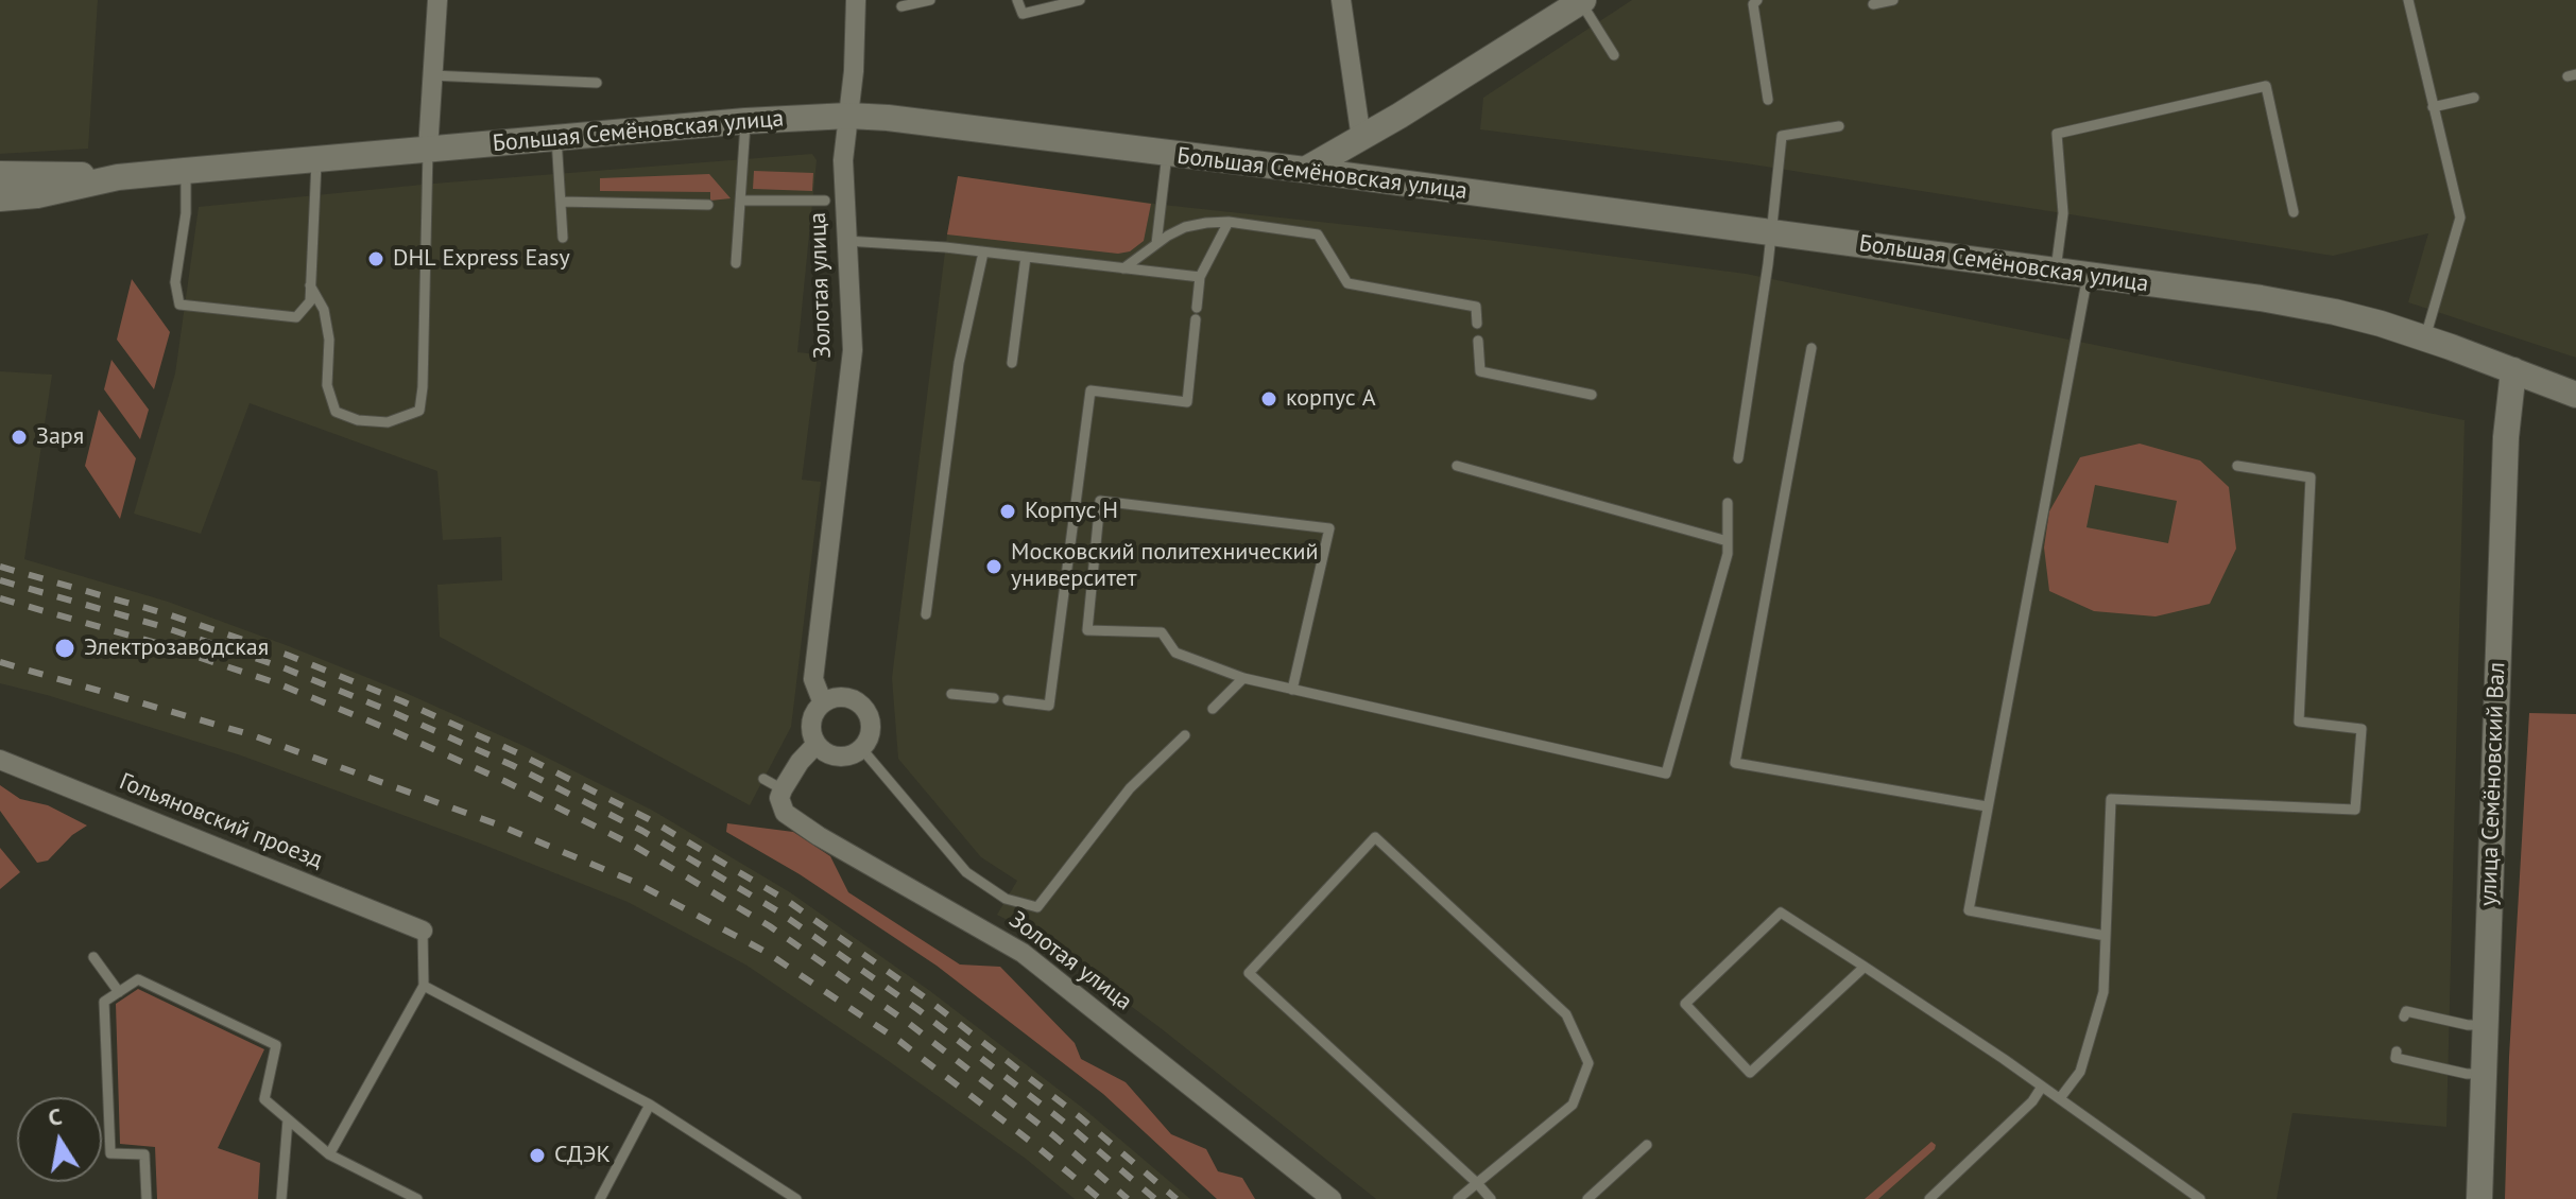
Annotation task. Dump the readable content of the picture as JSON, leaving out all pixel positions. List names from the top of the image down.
{
  "streets": {
    "main road": ["Большая Семёновская улица", "улица Семёновский Вал"],
    "street": ["Золотая улица", "Гольяновский проезд"]
  },
  "crossings": [
    ["Большая Семёновская улица", "Золотая улица"],
    ["Большая Семёновская улица", "улица Семёновский Вал"]
  ],
  "places": [
    "DHL Express Easy",
    "корпус А",
    "Заря",
    "Корпус Н",
    "Московский политехнический университет",
    "Электрозаводская",
    "СДЭК"
  ],
  "north": "top"
}
